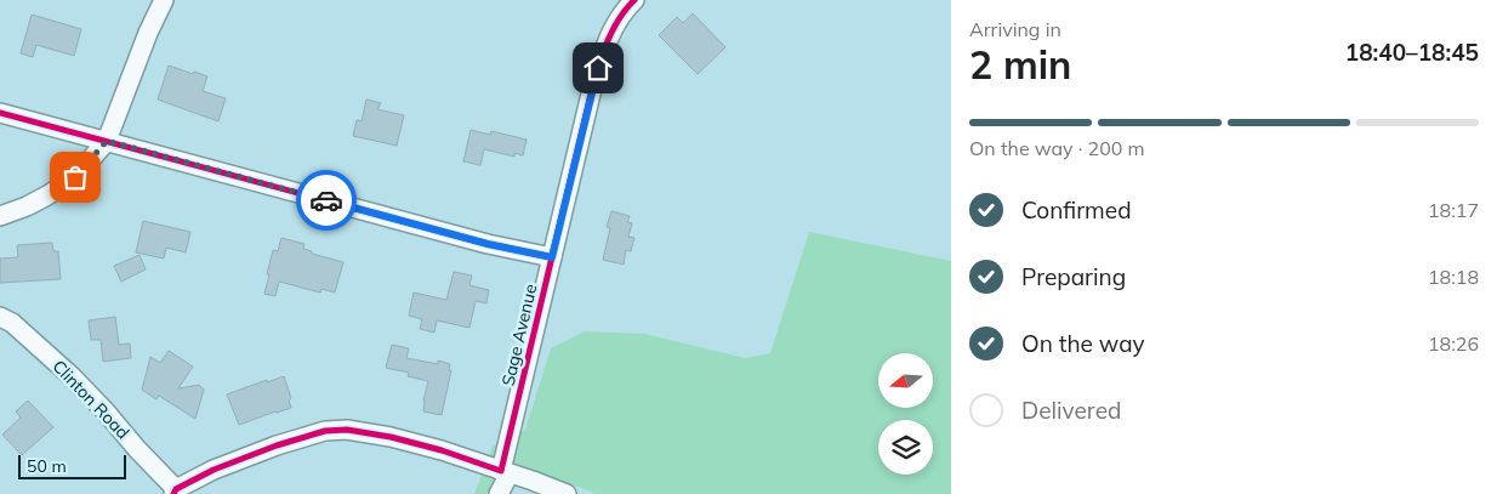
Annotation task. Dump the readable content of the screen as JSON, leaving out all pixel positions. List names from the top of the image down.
{
  "streets": {
    "street": ["Sage Avenue", "Clinton Road"]
  },
  "scale_bar": "50 m",
  "north": "left",
  "page": {
    "heading": ["2 min", "Arriving in", "18:40–18:45"],
    "bar": "On the way · 200 m",
    "list": [
      ["Confirmed", "18:17"],
      ["Preparing", "18:18"],
      ["On the way", "18:26"],
      "Delivered"
    ],
    "scale": "50 m"
  }
}
